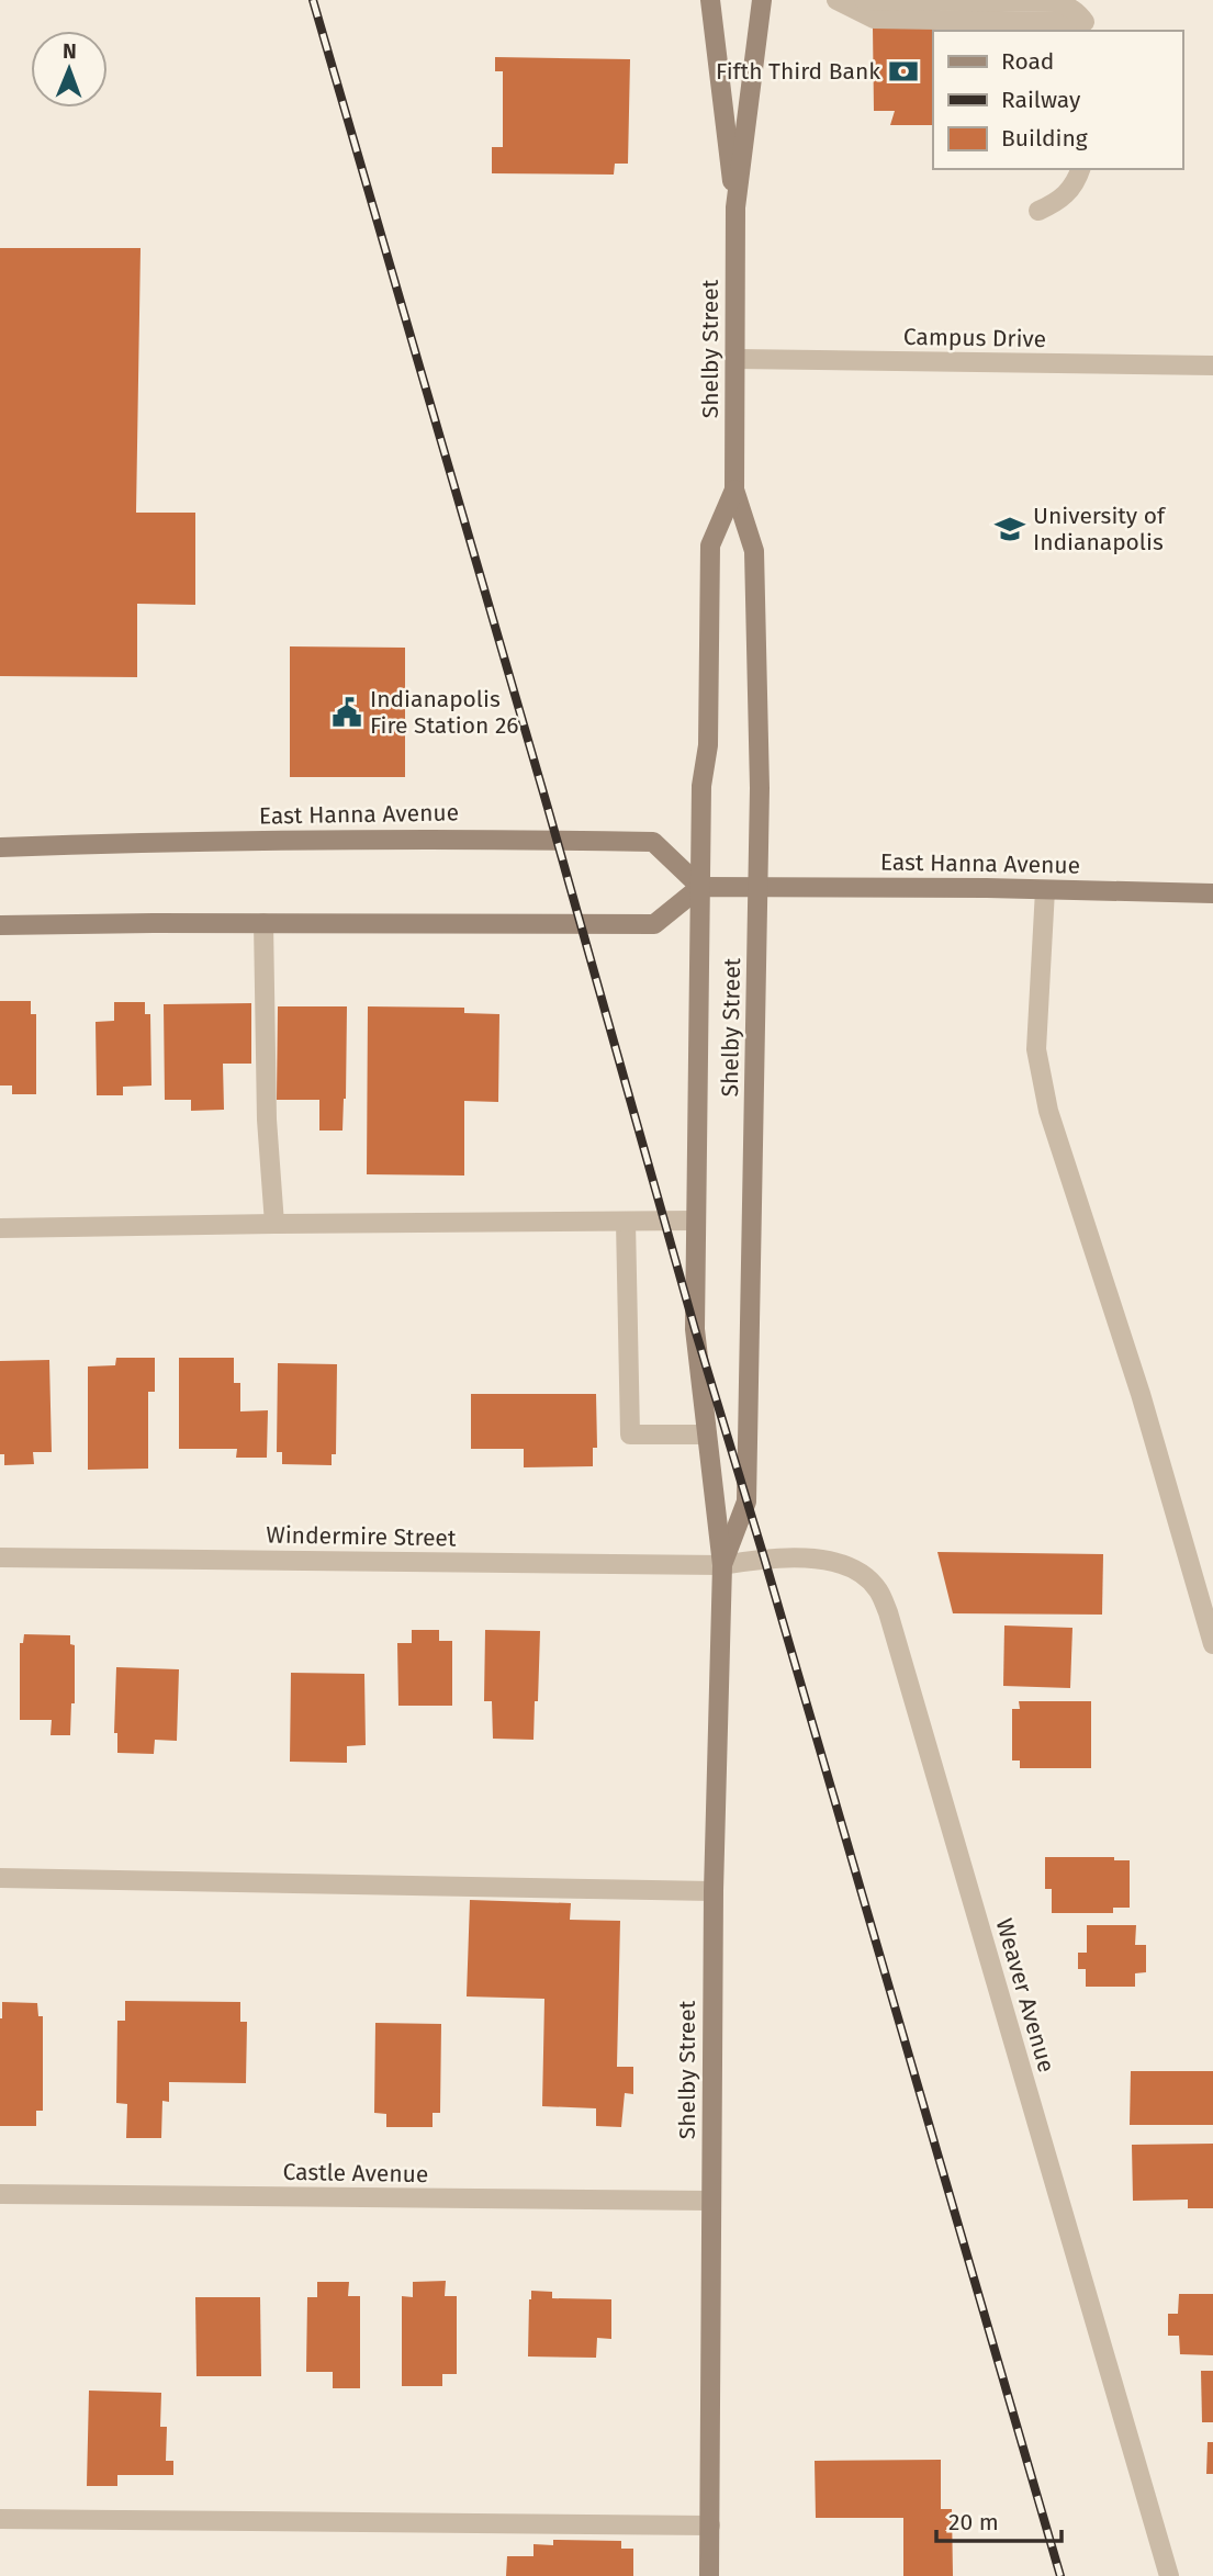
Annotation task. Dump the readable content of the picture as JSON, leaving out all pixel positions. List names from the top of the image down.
{
  "streets": {
    "main road": ["Shelby Street", "East Hanna Avenue"],
    "street": [
      "Campus Drive",
      "Windermire Street",
      "Weaver Avenue",
      "Castle Avenue"
    ]
  },
  "crossings": [
    ["Campus Drive", "Shelby Street"],
    ["Shelby Street", "East Hanna Avenue"],
    ["Shelby Street", "Windermire Street"],
    ["Shelby Street", "Weaver Avenue"],
    ["Shelby Street", "Castle Avenue"],
    ["Windermire Street", "Weaver Avenue"]
  ],
  "places": {
    "bank": ["Fifth Third Bank"],
    "school or university": ["University of Indianapolis"],
    "public building": ["Indianapolis Fire Station 26"]
  },
  "legend": ["Road", "Railway", "Building"],
  "scale_bar": "20 m",
  "north": "top"
}
